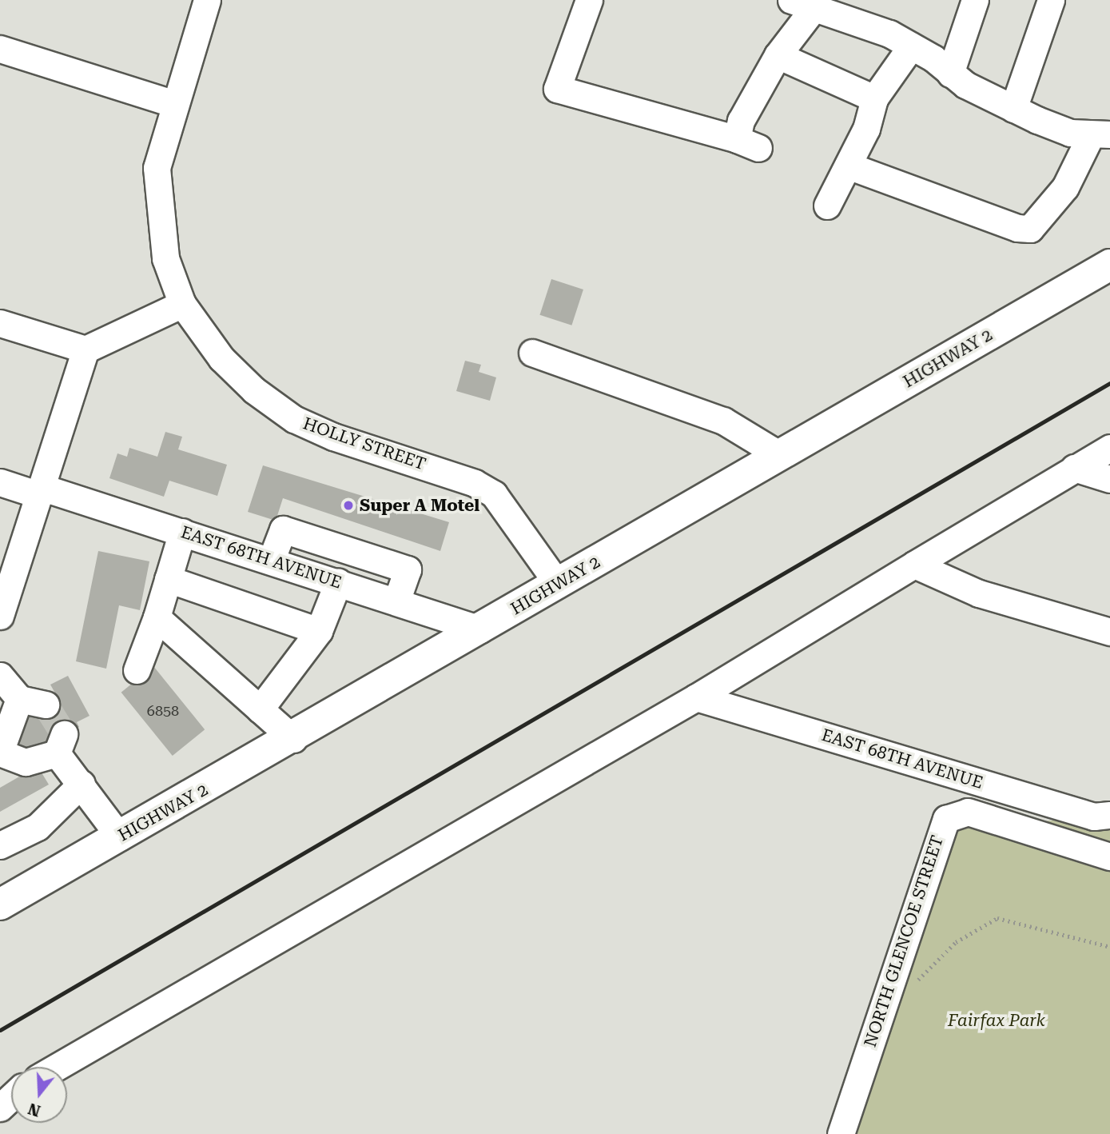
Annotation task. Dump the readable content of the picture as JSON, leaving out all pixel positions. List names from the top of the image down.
{
  "streets": {
    "main road": ["HIGHWAY 2"],
    "street": ["HOLLY STREET", "EAST 68TH AVENUE", "NORTH GLENCOE STREET"]
  },
  "crossings": [
    ["HIGHWAY 2", "HOLLY STREET"],
    ["HIGHWAY 2", "EAST 68TH AVENUE"]
  ],
  "parks": ["Fairfax Park"],
  "places": ["Super A Motel"],
  "house_numbers": ["6858"],
  "north": "bottom"
}
